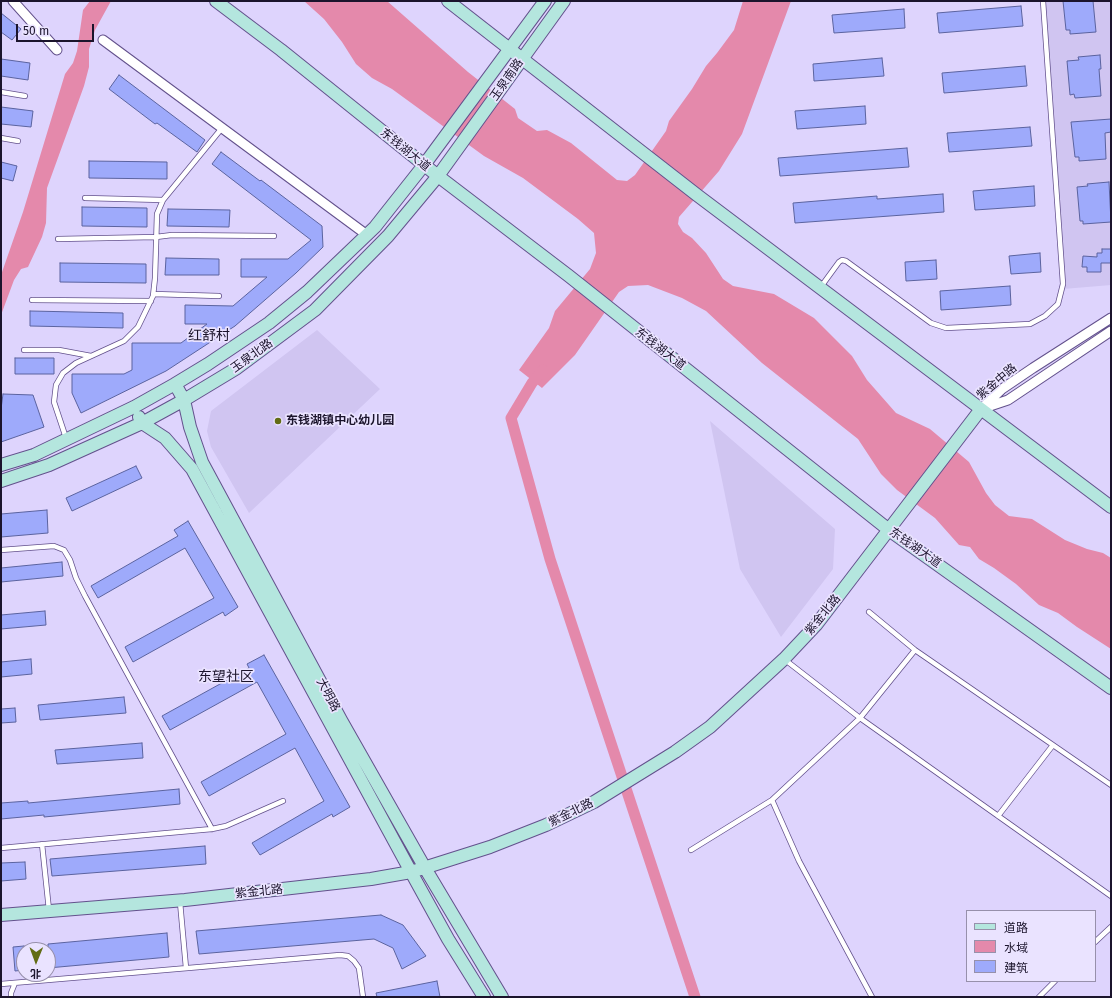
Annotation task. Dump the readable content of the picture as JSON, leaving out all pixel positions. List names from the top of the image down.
{
  "streets": {
    "street": [
      "玉泉南路",
      "东钱湖大道",
      "玉泉北路",
      "紫金中路",
      "紫金北路",
      "大明路"
    ]
  },
  "crossings": [
    ["玉泉南路", "玉泉北路"],
    ["东钱湖大道", "玉泉北路"],
    ["东钱湖大道", "紫金北路"],
    ["玉泉北路", "大明路"],
    ["紫金中路", "紫金北路"],
    ["紫金北路", "大明路"]
  ],
  "districts": ["红舒村", "东望社区"],
  "places": ["东钱湖镇中心幼儿园"],
  "legend": ["道路", "水域", "建筑"],
  "scale_bar": "50 m",
  "north": "bottom"
}
